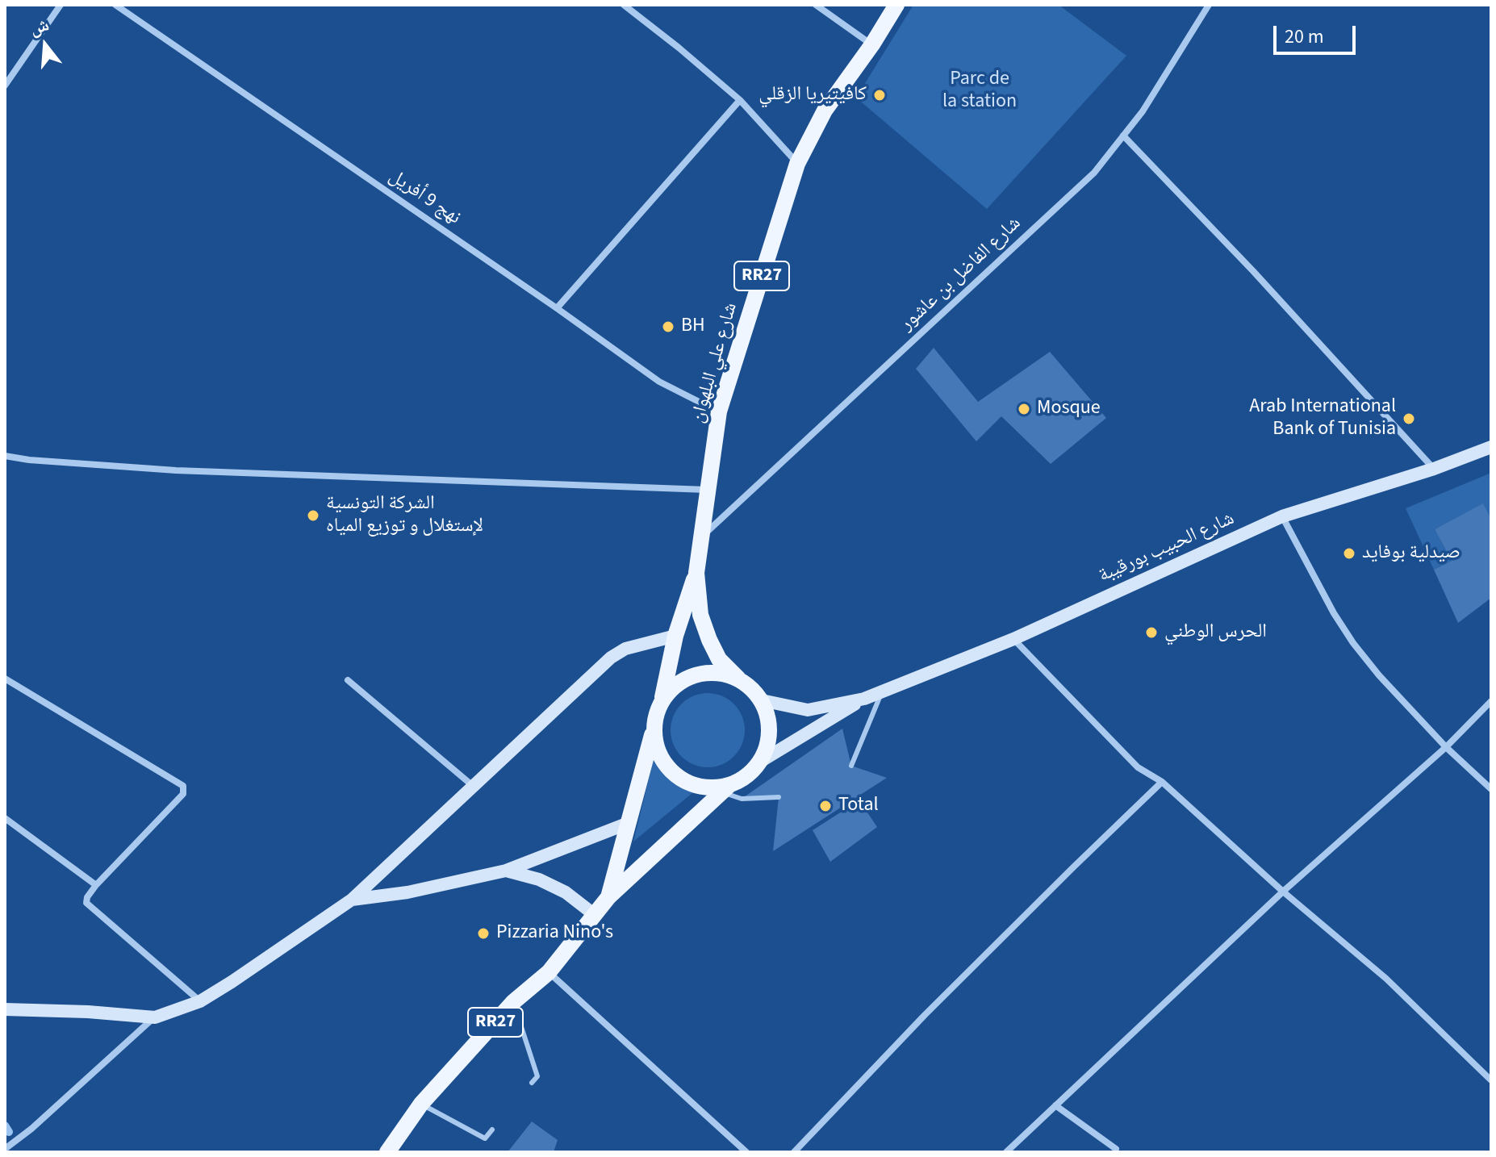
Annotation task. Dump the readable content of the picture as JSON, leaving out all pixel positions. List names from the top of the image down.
{
  "streets": {
    "main road": ["RR27", "شارع علي البلهوان"],
    "street": ["نهج 9 أفريل", "شارع الفاضل بن عاشور", "شارع الحبيب بورقيبة"]
  },
  "crossings": [
    ["نهج 9 أفريل", "شارع علي البلهوان"],
    ["شارع الفاضل بن عاشور", "شارع علي البلهوان"],
    ["RR27", "شارع علي البلهوان"]
  ],
  "parks": ["Parc de la station"],
  "places": [
    "كافيتيريا الزقلي",
    "BH",
    "Mosque",
    "Arab International Bank of Tunisia",
    "الشركة التونسية لإستغلال و توزيع المياه",
    "صيدلية بوفايد",
    "الحرس الوطني",
    "Total",
    "Pizzaria Nino's"
  ],
  "scale_bar": "20 m",
  "north": "top"
}
